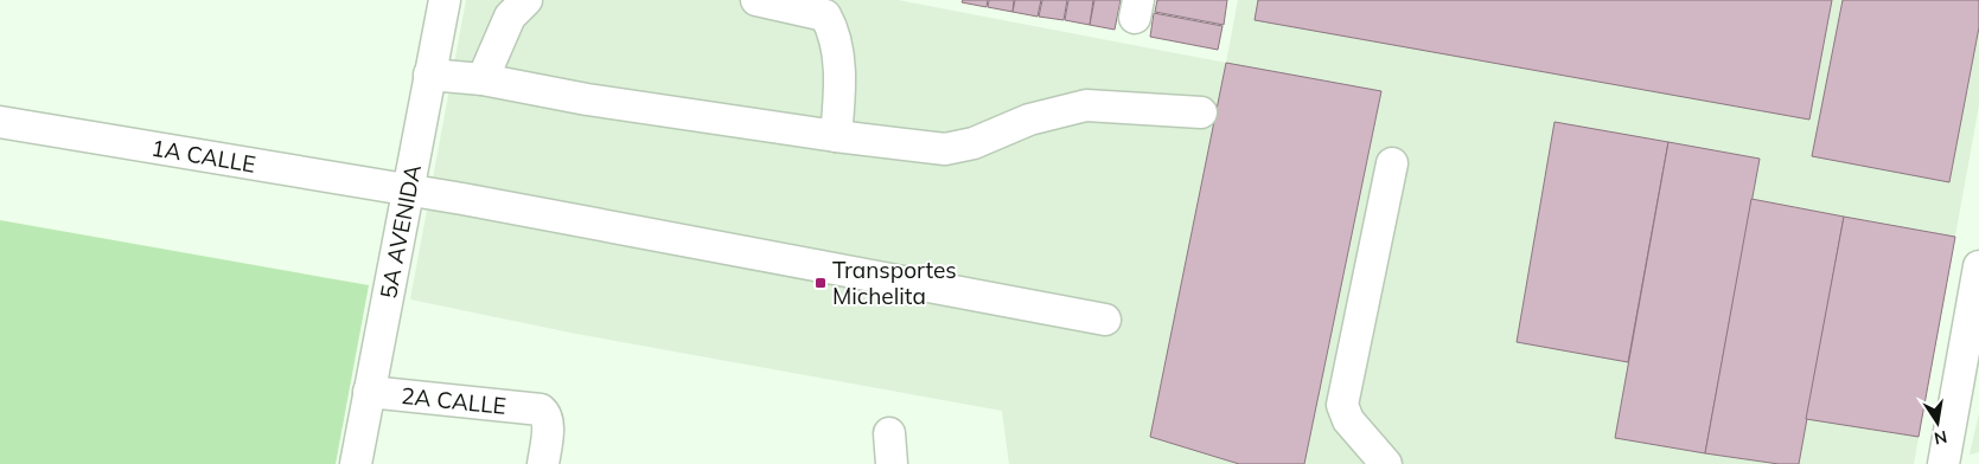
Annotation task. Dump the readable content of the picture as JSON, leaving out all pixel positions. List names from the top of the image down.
{
  "streets": {
    "street": ["1A CALLE", "5A AVENIDA", "2A CALLE"]
  },
  "crossings": [
    ["1A CALLE", "5A AVENIDA"],
    ["5A AVENIDA", "2A CALLE"]
  ],
  "places": {
    "transit": ["Transportes Michelita"]
  },
  "north": "bottom"
}
